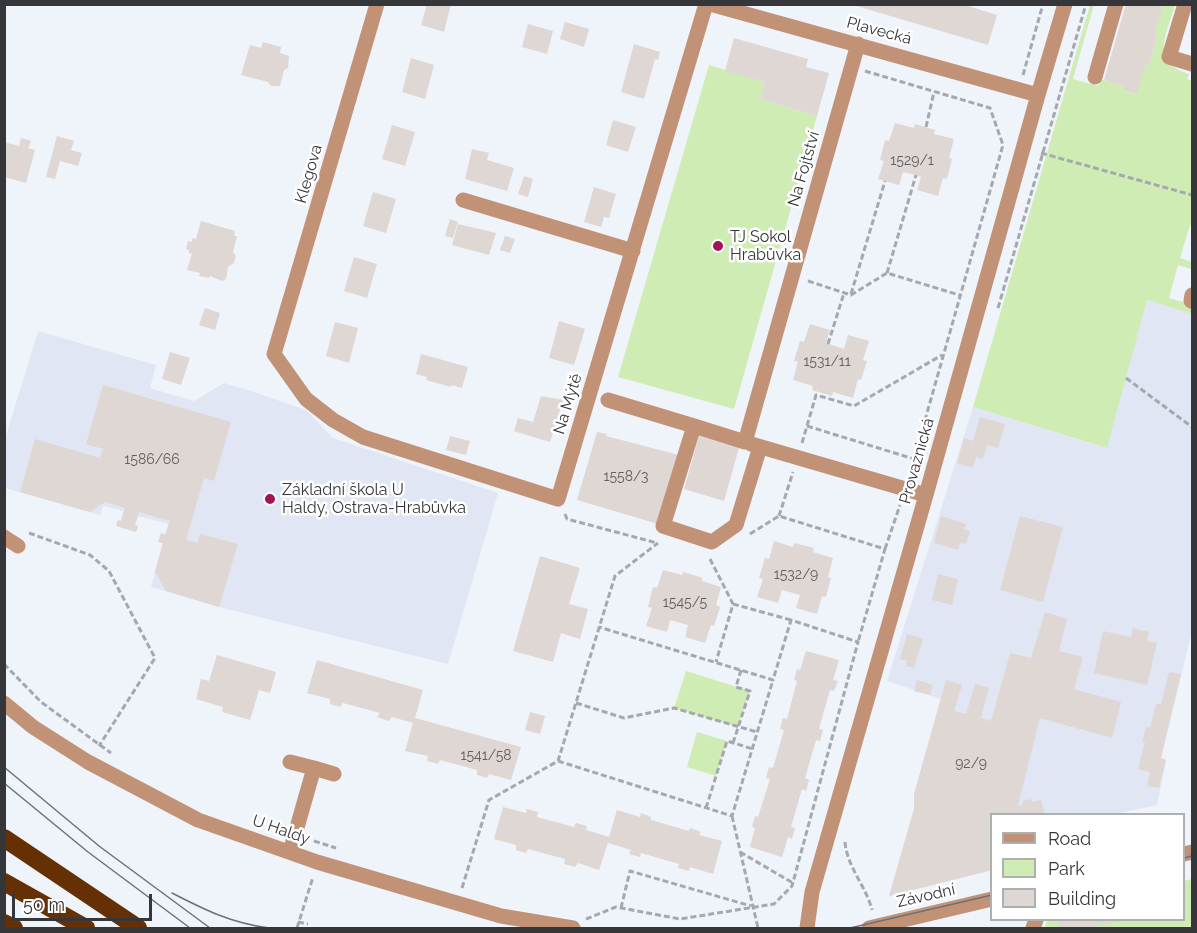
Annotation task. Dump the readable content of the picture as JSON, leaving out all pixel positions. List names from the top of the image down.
{
  "streets": {
    "street": [
      "Plavecká",
      "Na Fojtství",
      "Klegova",
      "Na Mýtě",
      "Provaznická",
      "U Haldy",
      "Závodní"
    ]
  },
  "crossings": [
    ["Plavecká", "Na Fojtství"],
    ["Plavecká", "Na Mýtě"],
    ["Plavecká", "Provaznická"],
    ["Klegova", "Na Mýtě"]
  ],
  "places": ["TJ Sokol Hrabůvka", "Základní škola U Haldy, Ostrava-Hrabůvka"],
  "house_numbers": [
    "1529/1",
    "1531/11",
    "1586/66",
    "1558/3",
    "1532/9",
    "1545/5",
    "1541/58",
    "92/9"
  ],
  "legend": ["Road", "Park", "Building"],
  "scale_bar": "50 m"
}
